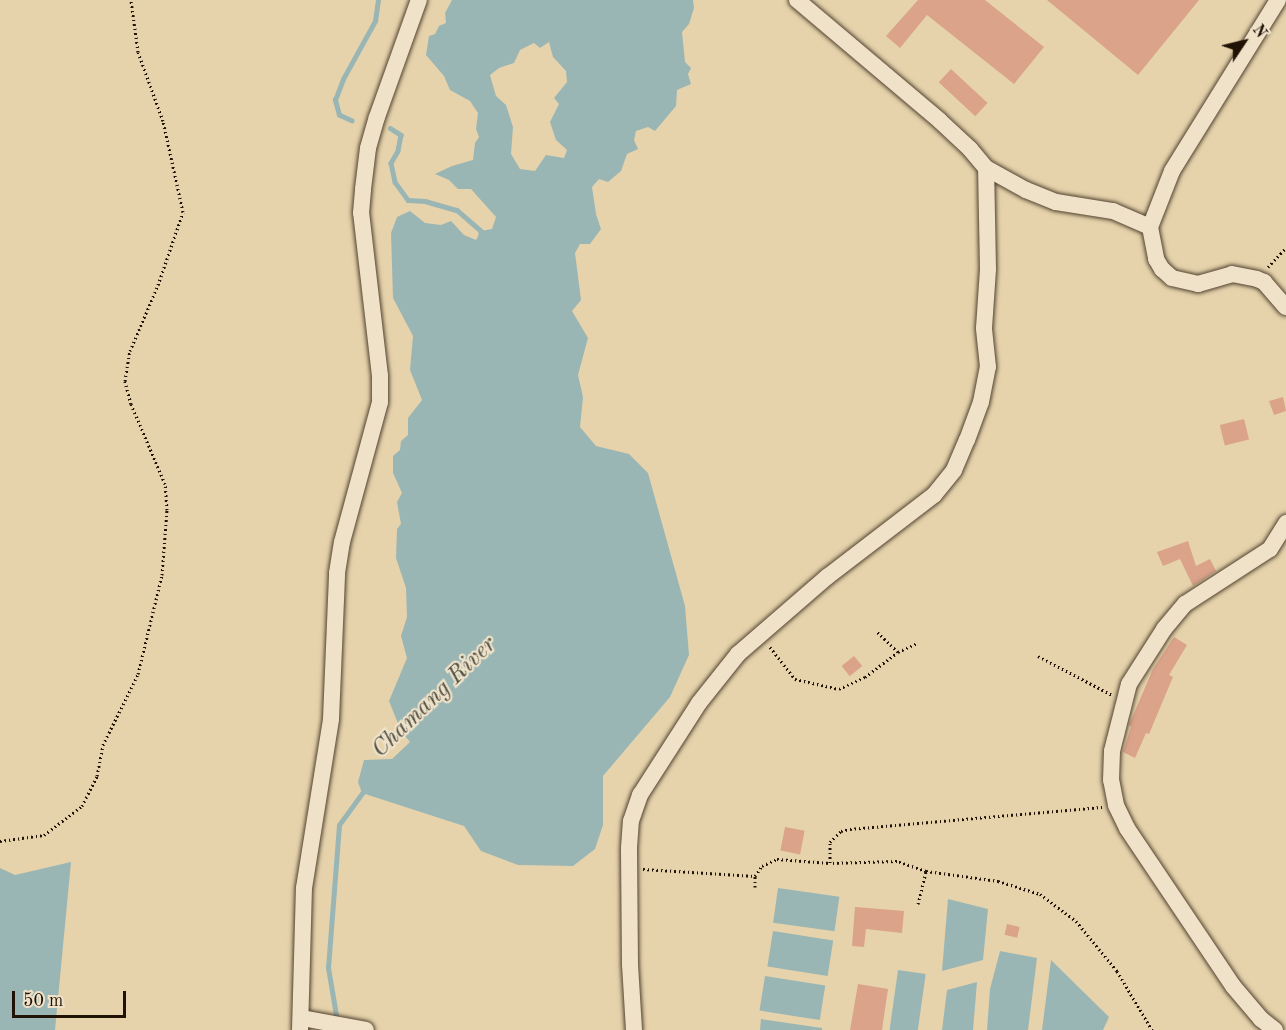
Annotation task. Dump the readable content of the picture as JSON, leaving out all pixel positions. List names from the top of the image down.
{
  "water": ["Chamang River"],
  "scale_bar": "50 m",
  "north": "top right"
}
